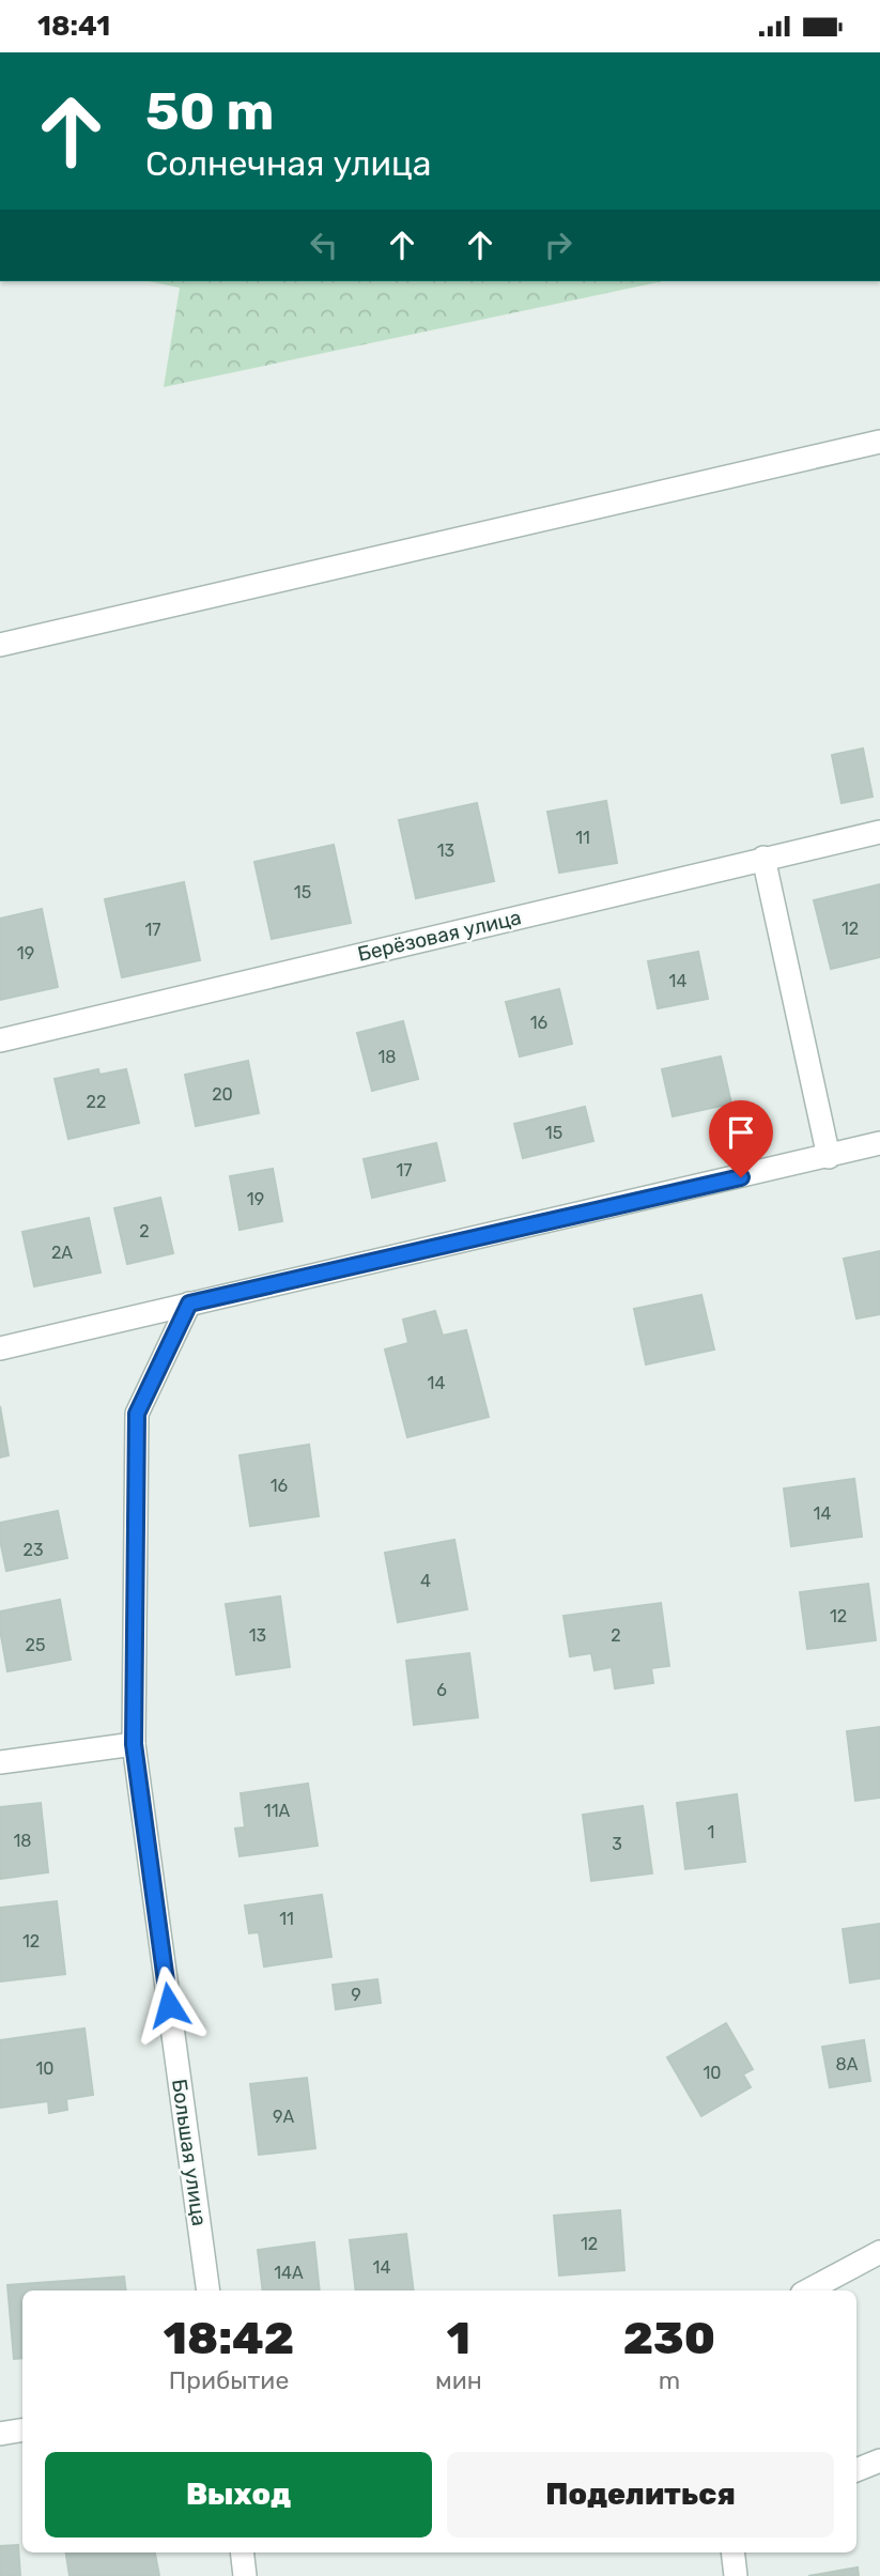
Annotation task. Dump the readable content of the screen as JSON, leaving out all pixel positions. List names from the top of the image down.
{
  "streets": {
    "street": ["Берёзовая улица", "Большая улица"]
  },
  "house_numbers": [
    "11",
    "13",
    "15",
    "12",
    "17",
    "19",
    "14",
    "16",
    "18",
    "20",
    "22",
    "15",
    "17",
    "19",
    "2",
    "2А",
    "14",
    "16",
    "14",
    "23",
    "4",
    "12",
    "13",
    "2",
    "25",
    "6",
    "11А",
    "1",
    "18",
    "3",
    "11",
    "12",
    "9",
    "8А",
    "10",
    "10",
    "9А",
    "12",
    "14",
    "14А"
  ],
  "page": {
    "status": "18:41",
    "turn": ["50 m", "Солнечная улица"],
    "eta": [
      "18:42",
      "Прибытие",
      "1",
      "мин",
      "230",
      "m"
    ],
    "buttons": ["Выход", "Поделиться"]
  }
}
